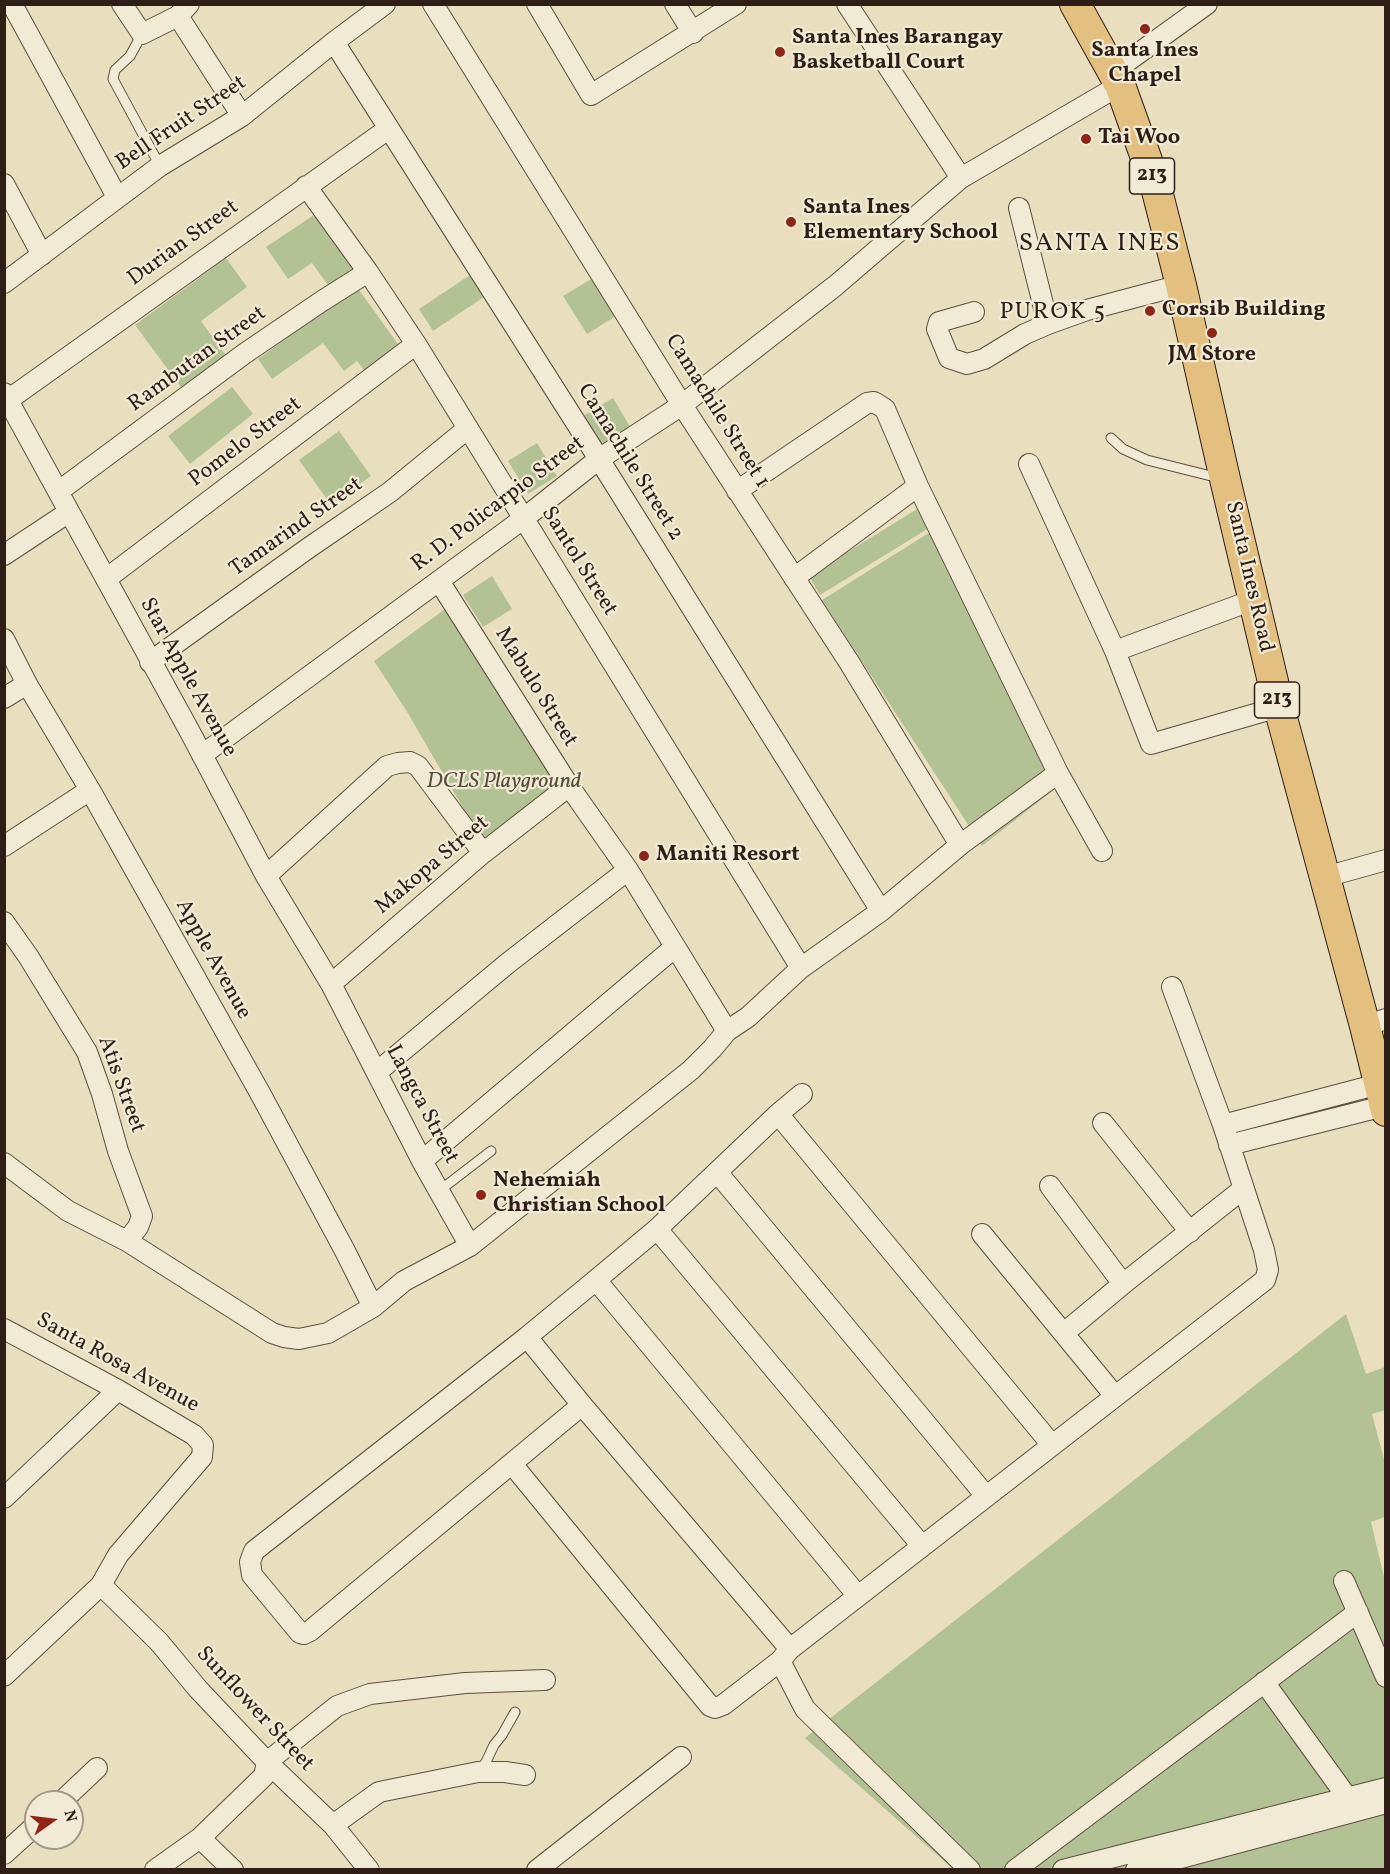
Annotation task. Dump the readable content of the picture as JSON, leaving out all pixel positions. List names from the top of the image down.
{
  "streets": {
    "main road": ["213", "Santa Ines Road"],
    "street": [
      "Bell Fruit Street",
      "Durian Street",
      "Rambutan Street",
      "Camachile Street 1",
      "Pomelo Street",
      "Camachile Street 2",
      "R. D. Policarpio Street",
      "Tamarind Street",
      "Santol Street",
      "Star Apple Avenue",
      "Mabulo Street",
      "Makopa Street",
      "Apple Avenue",
      "Atis Street",
      "Langca Street",
      "Santa Rosa Avenue",
      "Sunflower Street"
    ]
  },
  "crossings": [
    ["Bell Fruit Street", "Camachile Street 2"],
    ["213", "R. D. Policarpio Street"],
    ["213", "Santa Ines Road"],
    ["Durian Street", "Camachile Street 2"],
    ["Durian Street", "Santol Street"],
    ["Durian Street", "Star Apple Avenue"],
    ["Rambutan Street", "Santol Street"],
    ["Rambutan Street", "Star Apple Avenue"],
    ["Camachile Street 1", "R. D. Policarpio Street"],
    ["Pomelo Street", "Santol Street"],
    ["Pomelo Street", "Star Apple Avenue"],
    ["Camachile Street 2", "R. D. Policarpio Street"],
    ["R. D. Policarpio Street", "Santol Street"],
    ["R. D. Policarpio Street", "Star Apple Avenue"],
    ["R. D. Policarpio Street", "Mabulo Street"],
    ["Tamarind Street", "Santol Street"],
    ["Tamarind Street", "Star Apple Avenue"],
    ["Star Apple Avenue", "Makopa Street"],
    ["Star Apple Avenue", "Langca Street"],
    ["Mabulo Street", "Makopa Street"],
    ["Makopa Street", "Langca Street"],
    ["Santa Rosa Avenue", "Sunflower Street"]
  ],
  "districts": ["SANTA INES", "PUROK 5"],
  "parks": ["DCLS Playground"],
  "places": [
    "Santa Ines Chapel",
    "Santa Ines Barangay Basketball Court",
    "Tai Woo",
    "Santa Ines Elementary School",
    "Corsib Building",
    "JM Store",
    "Maniti Resort",
    "Nehemiah Christian School"
  ],
  "north": "right"
}
